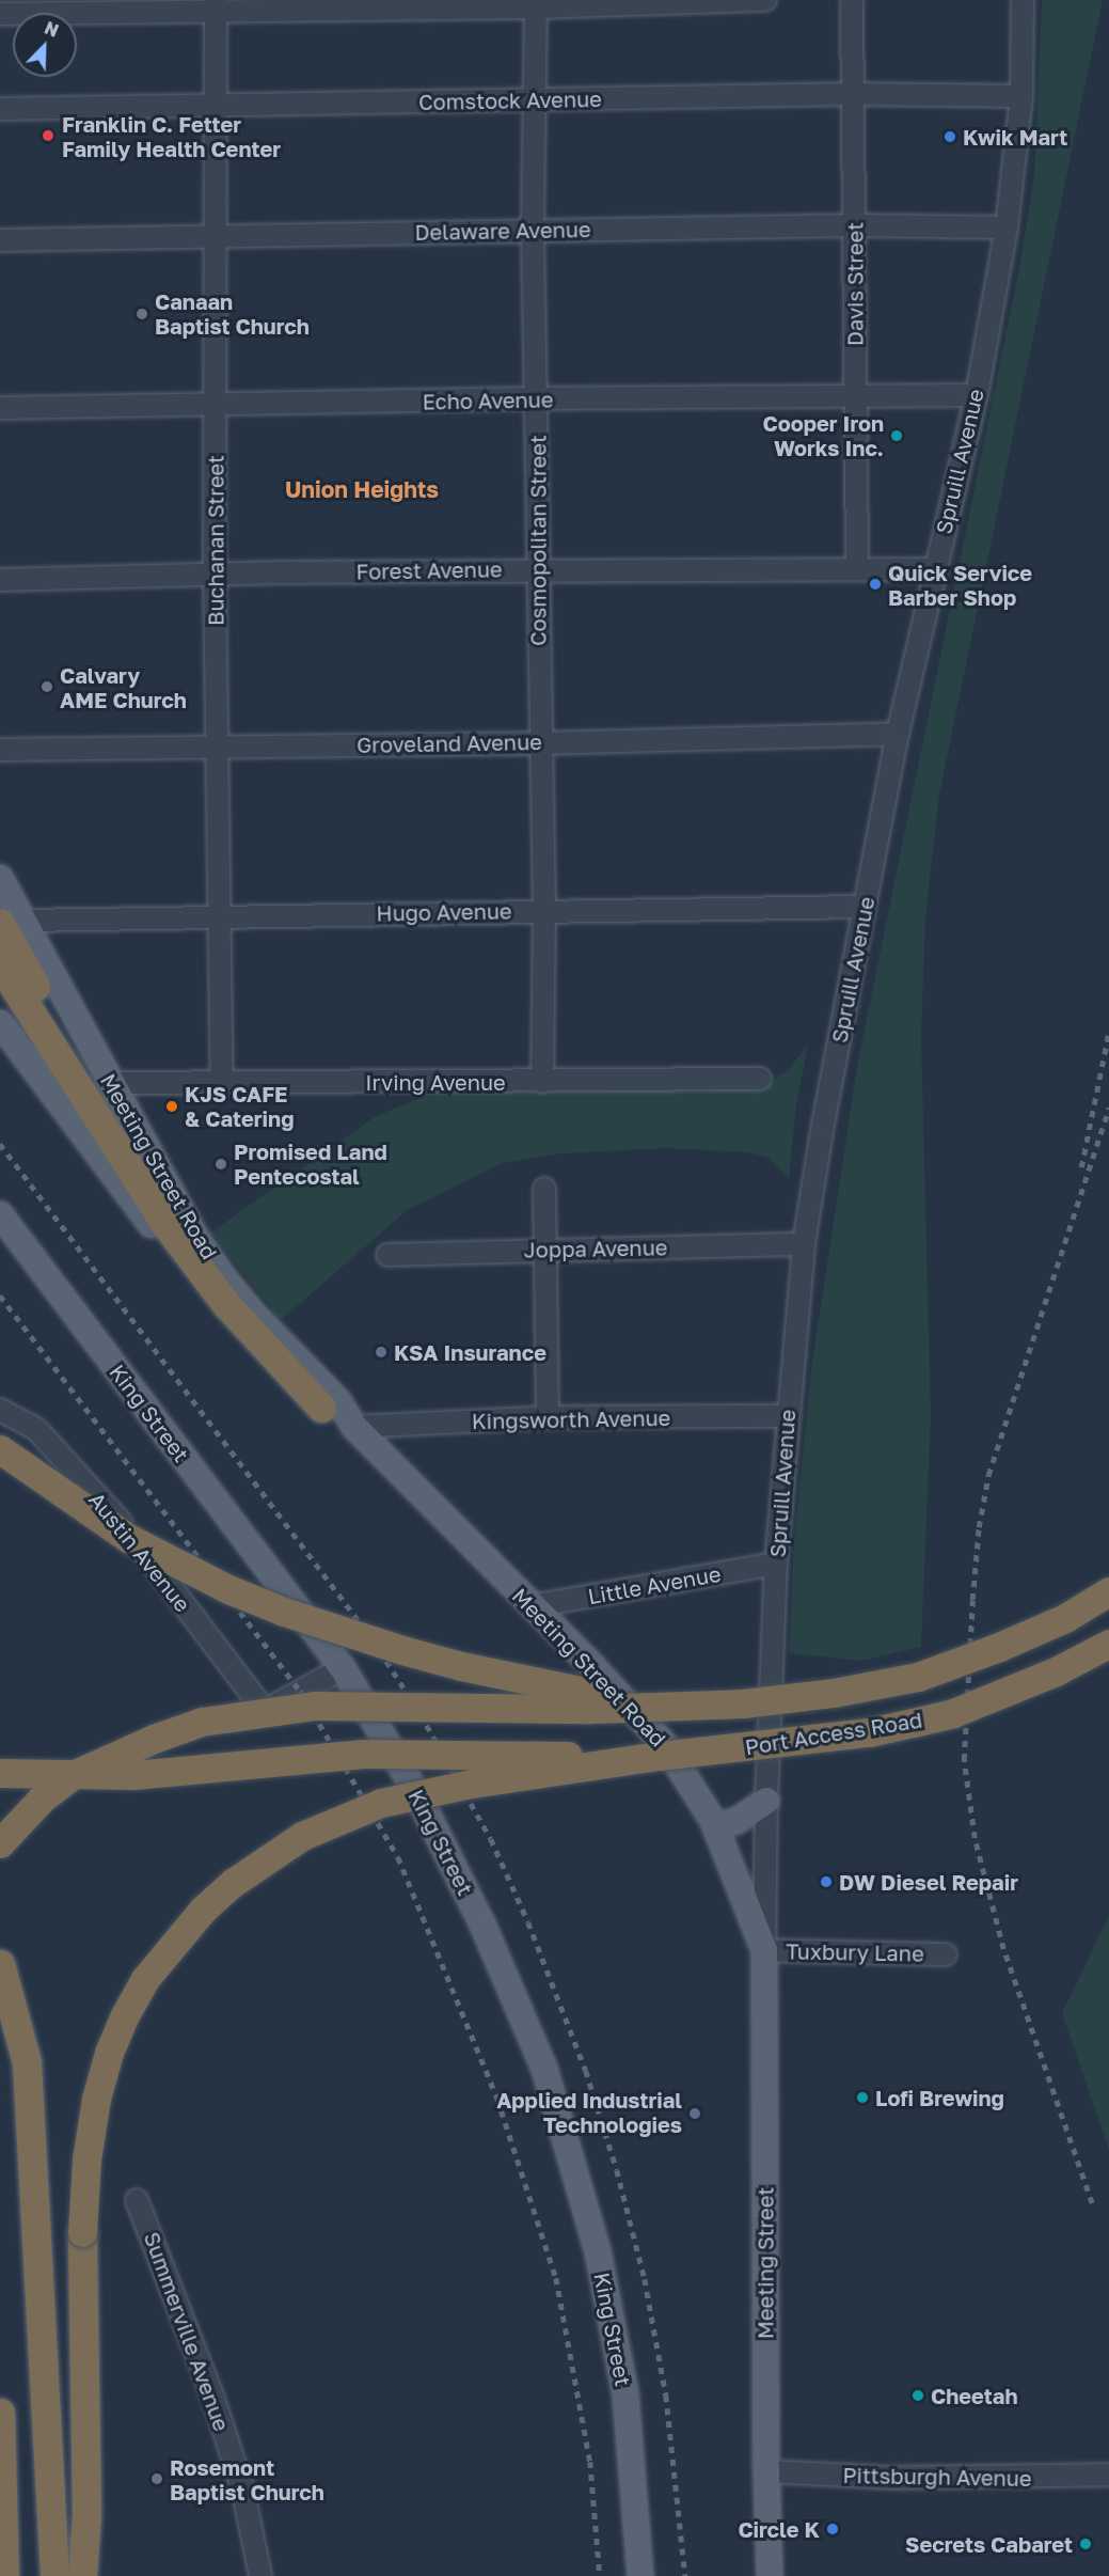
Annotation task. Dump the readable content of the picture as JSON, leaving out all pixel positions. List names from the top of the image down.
{
  "streets": {
    "highway": ["Port Access Road"],
    "main road": ["Meeting Street Road", "King Street", "Meeting Street"],
    "street": [
      "Comstock Avenue",
      "Delaware Avenue",
      "Davis Street",
      "Echo Avenue",
      "Spruill Avenue",
      "Buchanan Street",
      "Cosmopolitan Street",
      "Forest Avenue",
      "Groveland Avenue",
      "Hugo Avenue",
      "Irving Avenue",
      "Joppa Avenue",
      "Kingsworth Avenue",
      "Austin Avenue",
      "Little Avenue",
      "Tuxbury Lane",
      "Summerville Avenue",
      "Pittsburgh Avenue"
    ]
  },
  "crossings": [
    ["Comstock Avenue", "Davis Street"],
    ["Comstock Avenue", "Spruill Avenue"],
    ["Comstock Avenue", "Buchanan Street"],
    ["Comstock Avenue", "Cosmopolitan Street"],
    ["Delaware Avenue", "Davis Street"],
    ["Delaware Avenue", "Spruill Avenue"],
    ["Delaware Avenue", "Buchanan Street"],
    ["Delaware Avenue", "Cosmopolitan Street"],
    ["Davis Street", "Echo Avenue"],
    ["Davis Street", "Forest Avenue"],
    ["Echo Avenue", "Spruill Avenue"],
    ["Echo Avenue", "Buchanan Street"],
    ["Echo Avenue", "Cosmopolitan Street"],
    ["Spruill Avenue", "Forest Avenue"],
    ["Spruill Avenue", "Groveland Avenue"],
    ["Spruill Avenue", "Hugo Avenue"],
    ["Spruill Avenue", "Meeting Street Road"],
    ["Spruill Avenue", "Joppa Avenue"],
    ["Spruill Avenue", "Kingsworth Avenue"],
    ["Spruill Avenue", "Little Avenue"],
    ["Spruill Avenue", "Tuxbury Lane"],
    ["Spruill Avenue", "Meeting Street"],
    ["Buchanan Street", "Forest Avenue"],
    ["Buchanan Street", "Groveland Avenue"],
    ["Buchanan Street", "Hugo Avenue"],
    ["Buchanan Street", "Irving Avenue"],
    ["Cosmopolitan Street", "Forest Avenue"],
    ["Cosmopolitan Street", "Groveland Avenue"],
    ["Cosmopolitan Street", "Hugo Avenue"],
    ["Cosmopolitan Street", "Irving Avenue"],
    ["Hugo Avenue", "Meeting Street Road"],
    ["Irving Avenue", "Meeting Street Road"],
    ["Meeting Street Road", "Kingsworth Avenue"],
    ["Meeting Street Road", "Little Avenue"],
    ["Meeting Street Road", "Tuxbury Lane"],
    ["Meeting Street Road", "Meeting Street"],
    ["King Street", "Austin Avenue"],
    ["Tuxbury Lane", "Meeting Street"],
    ["Meeting Street", "Pittsburgh Avenue"]
  ],
  "districts": ["Union Heights"],
  "places": [
    "Franklin C. Fetter Family Health Center",
    "Kwik Mart",
    "Canaan Baptist Church",
    "Cooper Iron Works Inc.",
    "Quick Service Barber Shop",
    "Calvary AME Church",
    "KJS CAFE & Catering",
    "Promised Land Pentecostal",
    "KSA Insurance",
    "DW Diesel Repair",
    "Lofi Brewing",
    "Applied Industrial Technologies",
    "Cheetah",
    "Rosemont Baptist Church",
    "Circle K",
    "Secrets Cabaret"
  ],
  "north": "top right"
}
